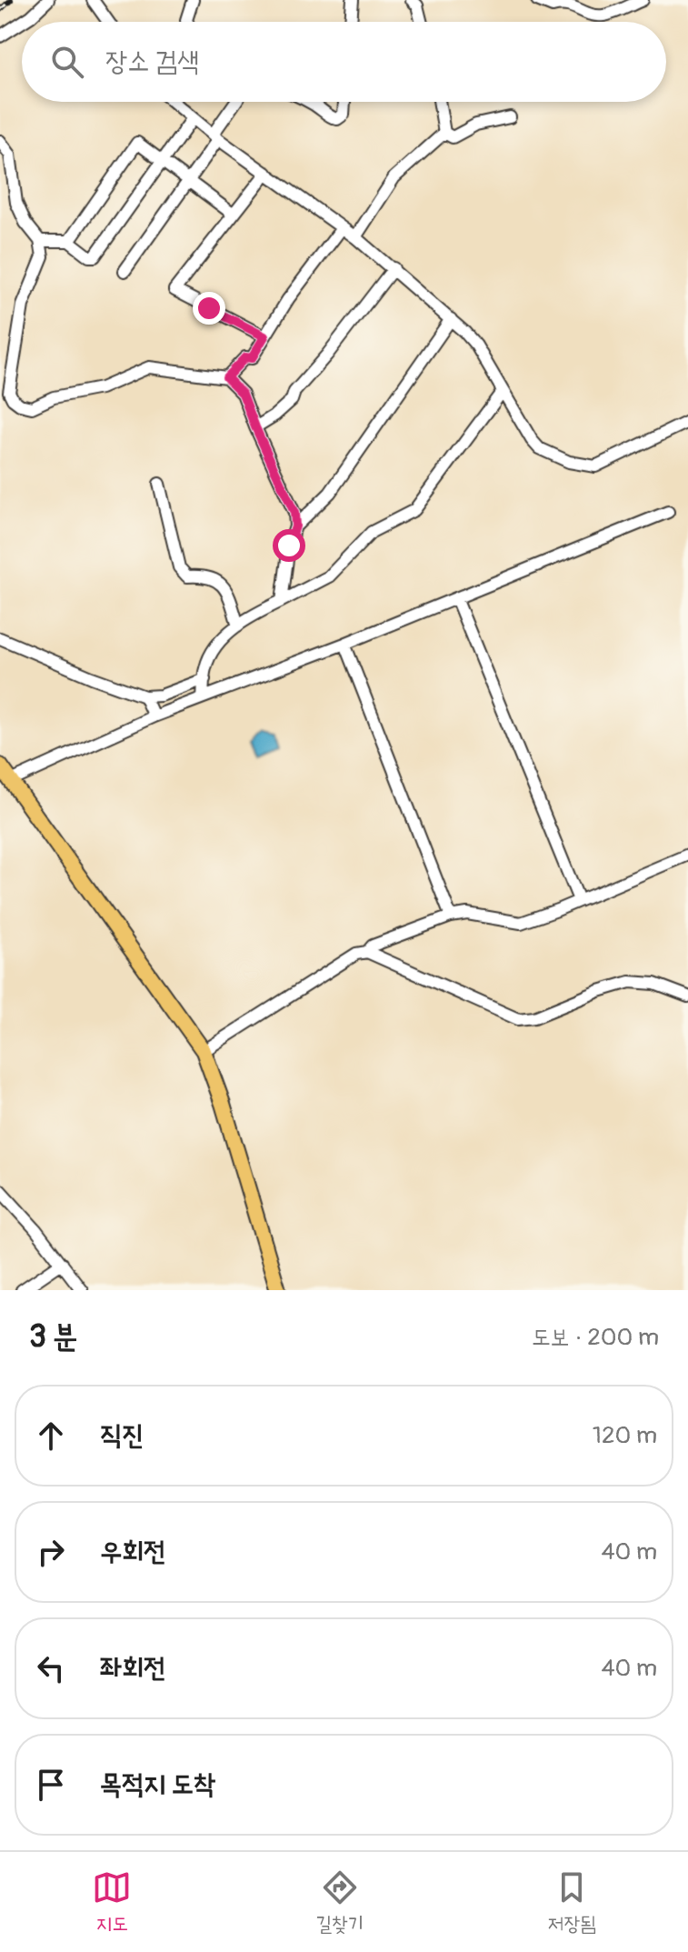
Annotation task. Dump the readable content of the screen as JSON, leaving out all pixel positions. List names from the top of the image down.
{
  "page": {
    "search": "장소 검색",
    "heading": ["3 분", "도보 · 200 m"],
    "list": [
      ["직진", "120 m"],
      ["우회전", "40 m"],
      ["좌회전", "40 m"],
      "목적지 도착"
    ],
    "nav": ["지도", "길찾기", "저장됨"]
  }
}
